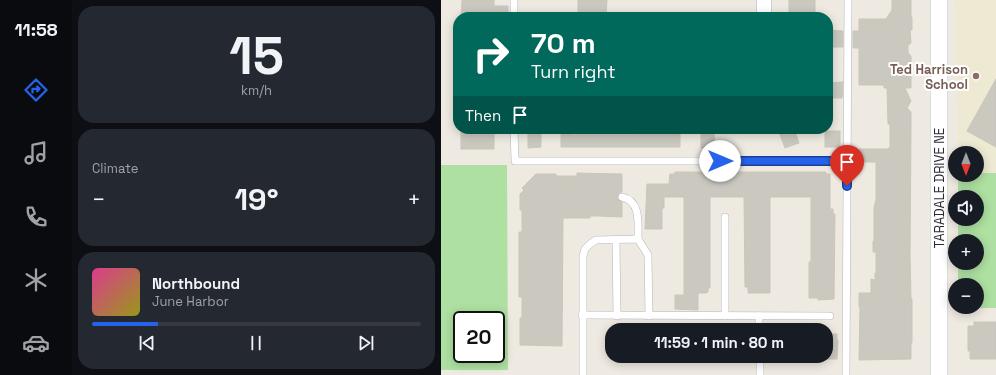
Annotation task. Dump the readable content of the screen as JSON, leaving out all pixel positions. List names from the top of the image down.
{
  "streets": {
    "street": ["TARADALE DRIVE NE"]
  },
  "places": ["Ted Harrison School"],
  "north": "bottom",
  "page": {
    "tabs": "11:58",
    "tile": [
      ["15", "km/h"],
      "Climate"
    ],
    "turn": ["70 m", "Turn right"],
    "then": "Then",
    "map_buttons": ["+", "−"],
    "heat": ["−", "19°", "+"],
    "song": ["Northbound", "June Harbor"],
    "limit": "20",
    "trip": "11:59 · 1 min · 80 m"
  }
}
